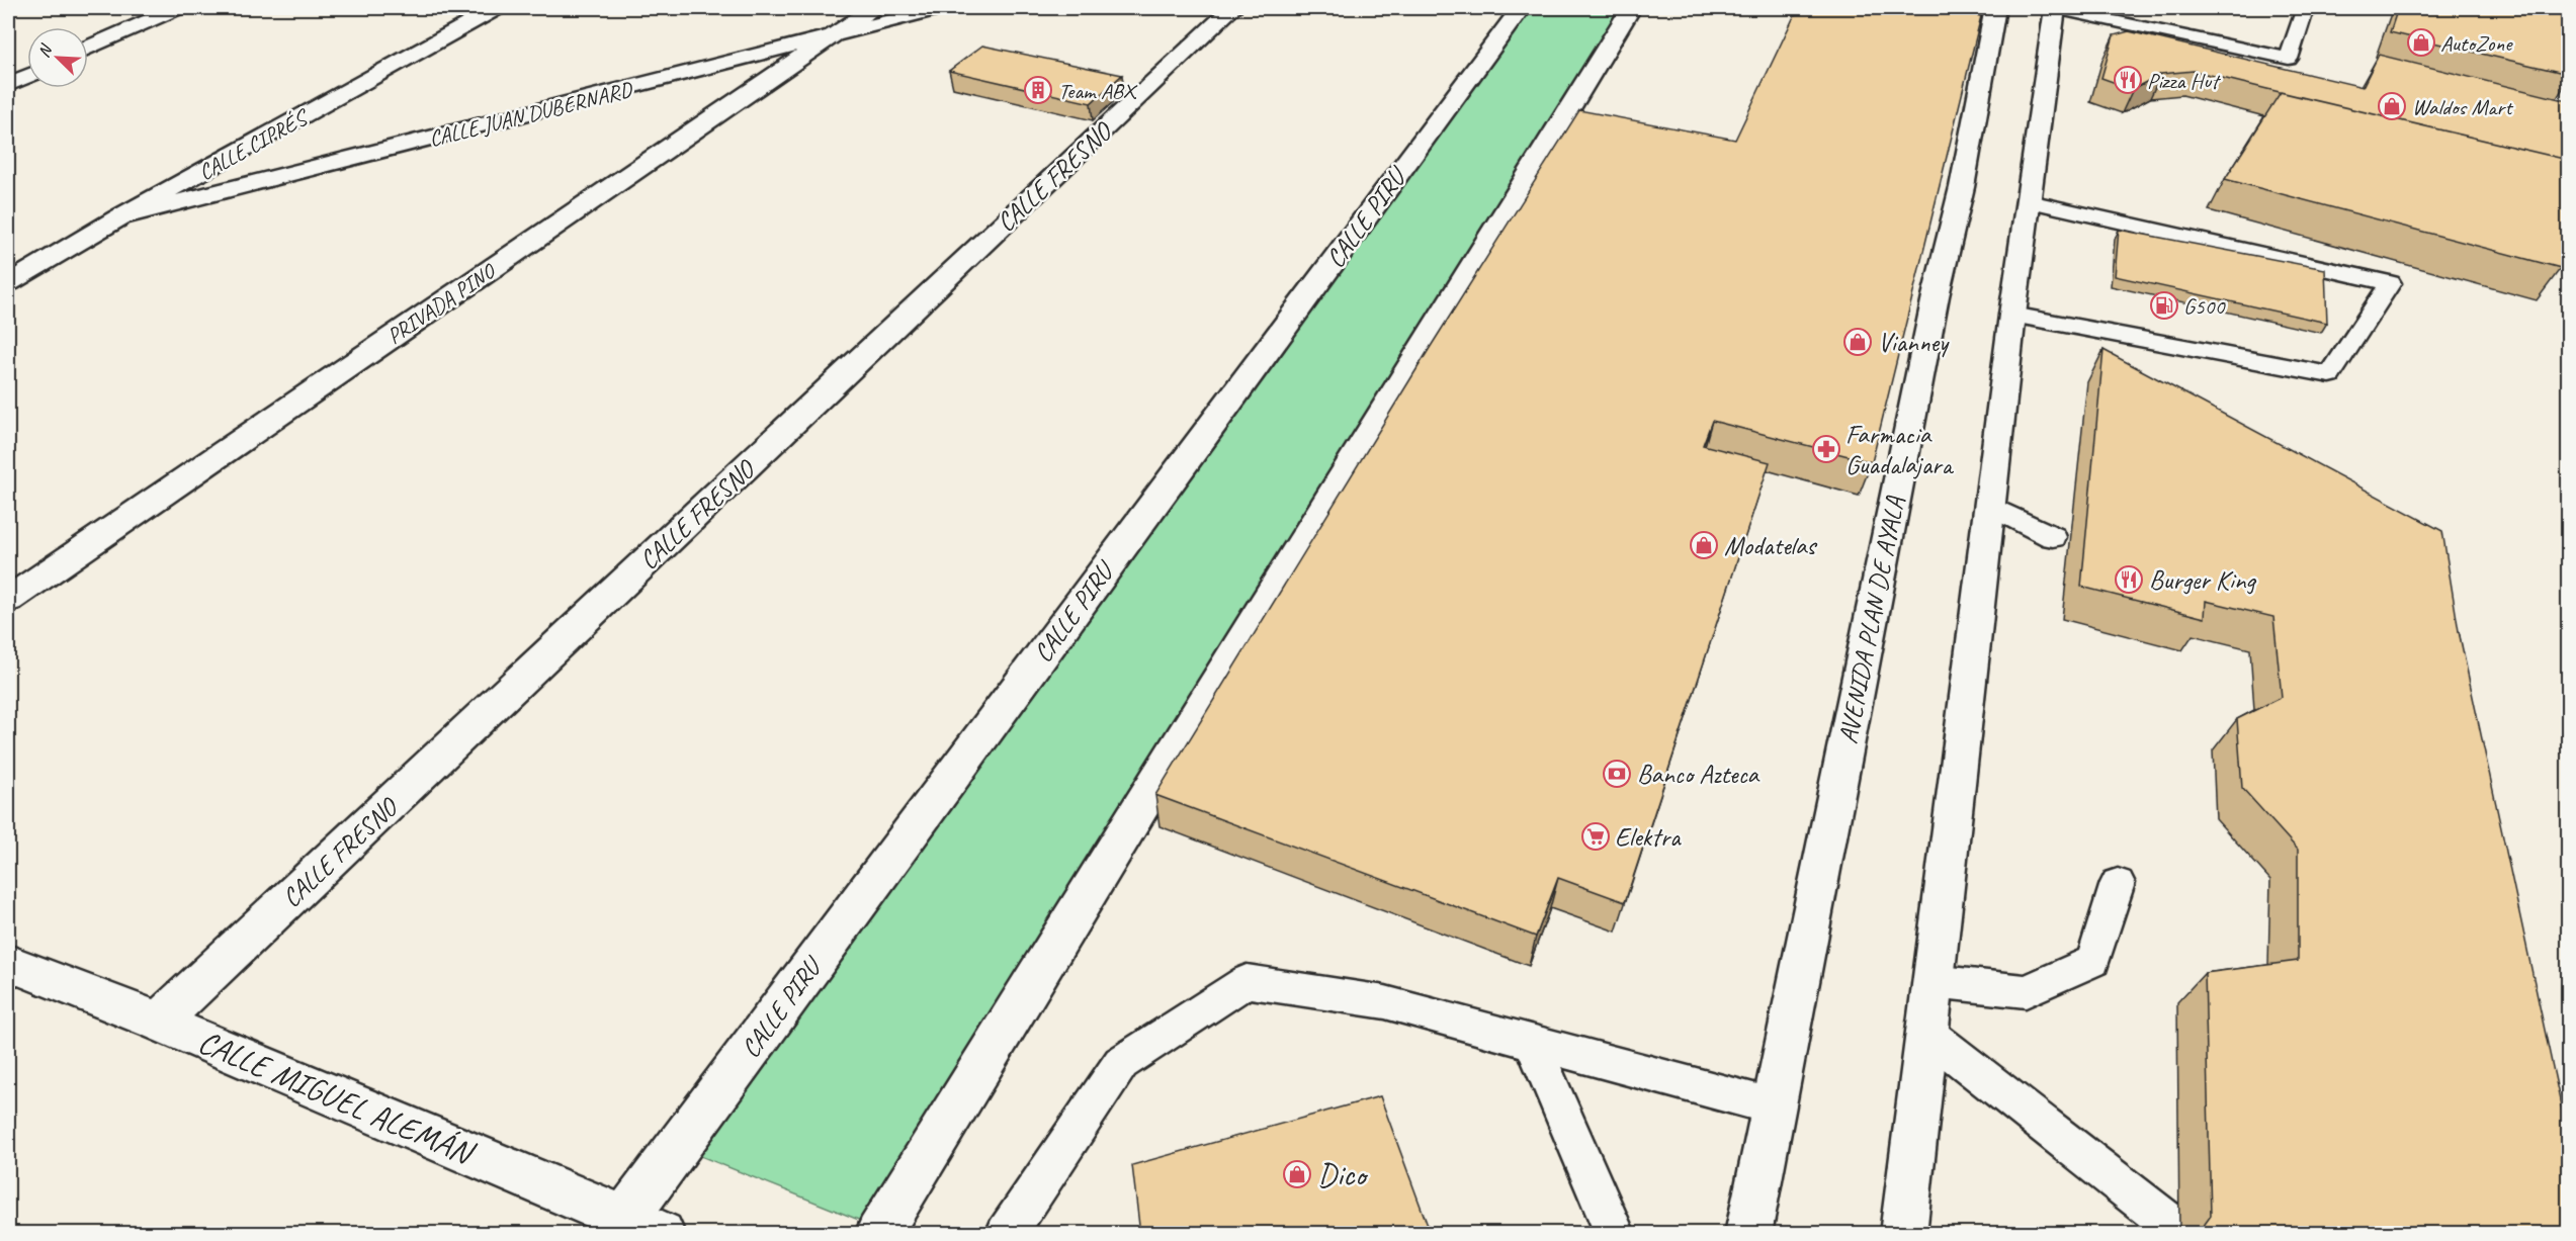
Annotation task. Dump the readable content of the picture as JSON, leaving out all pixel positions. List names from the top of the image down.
{
  "streets": {
    "street": [
      "CALLE JUAN DUBERNARD",
      "CALLE CIPRÉS",
      "CALLE FRESNO",
      "CALLE PIRU",
      "PRIVADA PINO",
      "AVENIDA PLAN DE AYALA",
      "CALLE MIGUEL ALEMÁN"
    ]
  },
  "crossings": [
    ["CALLE JUAN DUBERNARD", "CALLE CIPRÉS"],
    ["CALLE JUAN DUBERNARD", "PRIVADA PINO"],
    ["CALLE FRESNO", "CALLE MIGUEL ALEMÁN"],
    ["CALLE PIRU", "CALLE MIGUEL ALEMÁN"]
  ],
  "places": {
    "shop": [
      "AutoZone",
      "Waldos Mart",
      "Vianney",
      "Modatelas",
      "Dico"
    ],
    "restaurant": ["Pizza Hut", "Burger King"],
    "building": ["Team ABX"],
    "fuel station": ["G500"],
    "pharmacy": ["Farmacia Guadalajara"],
    "bank": ["Banco Azteca"],
    "supermarket": ["Elektra"]
  },
  "north": "top left"
}
